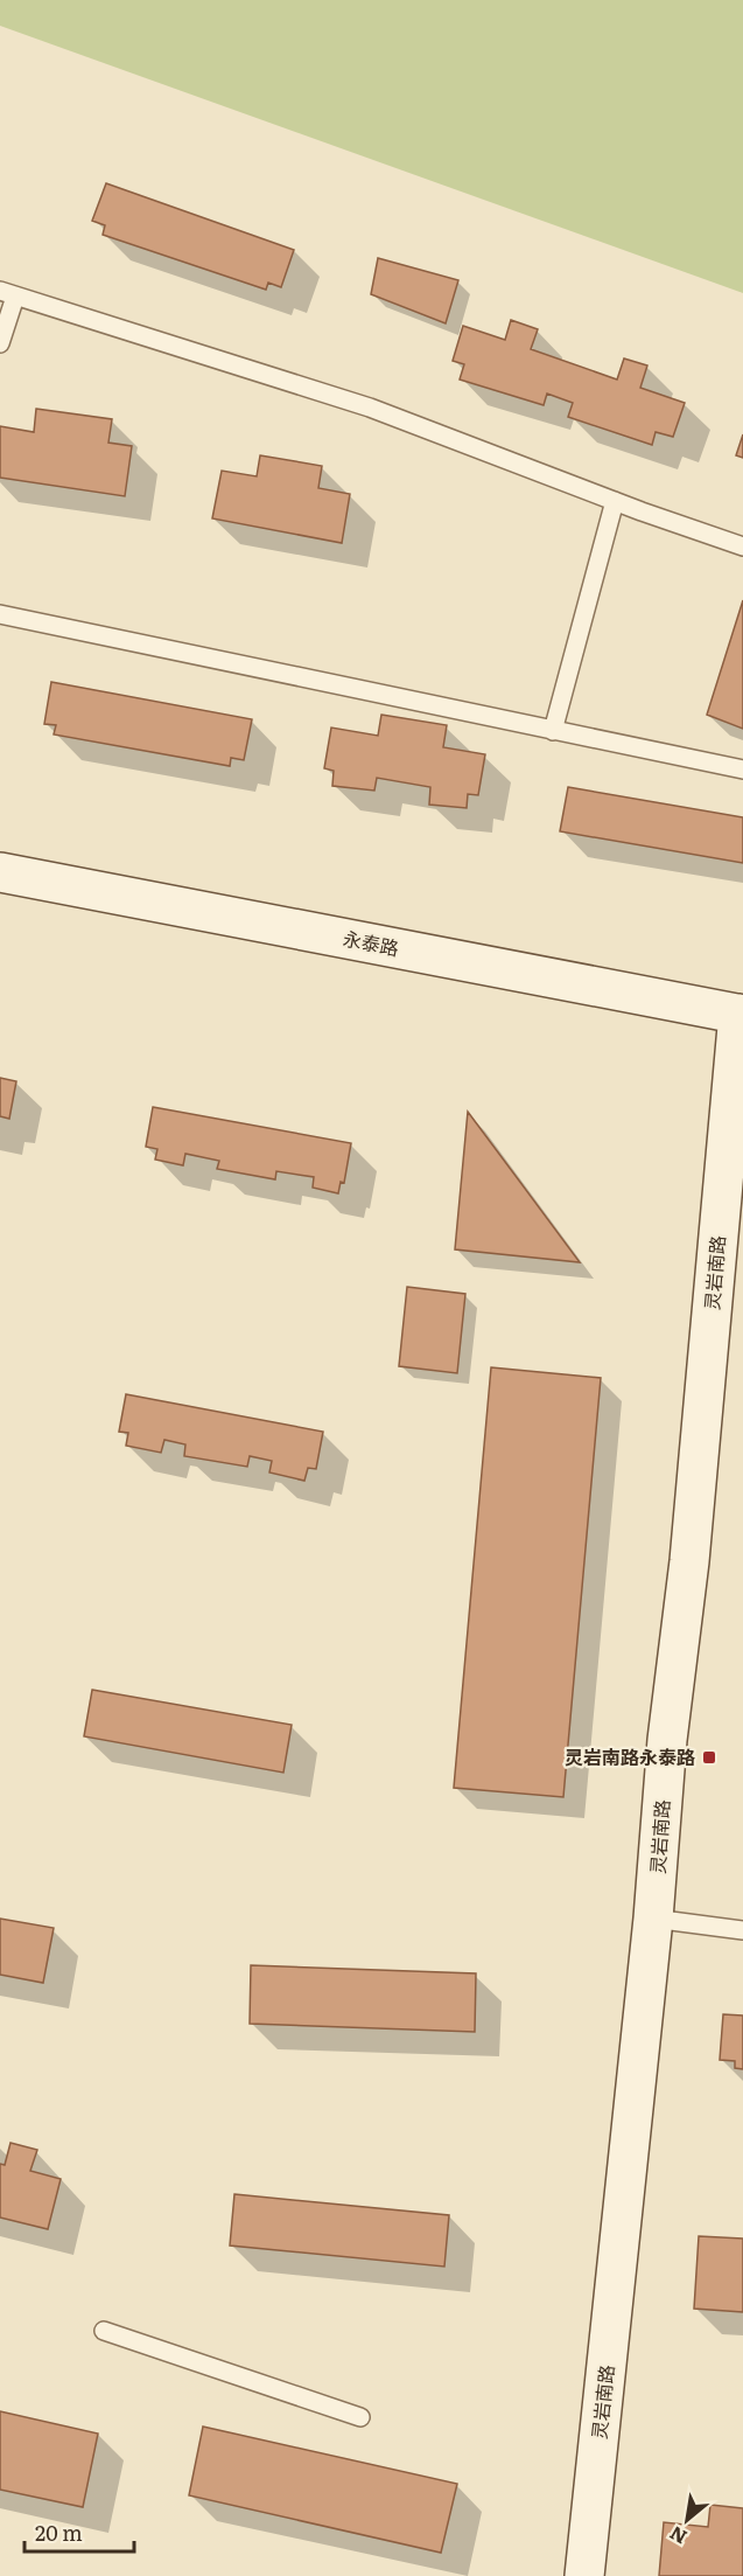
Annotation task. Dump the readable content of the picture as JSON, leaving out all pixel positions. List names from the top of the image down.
{
  "streets": {
    "street": ["永泰路", "灵岩南路"]
  },
  "crossings": [
    ["永泰路", "灵岩南路"]
  ],
  "places": {
    "transit": ["灵岩南路永泰路"]
  },
  "scale_bar": "20 m",
  "north": "bottom left"
}
